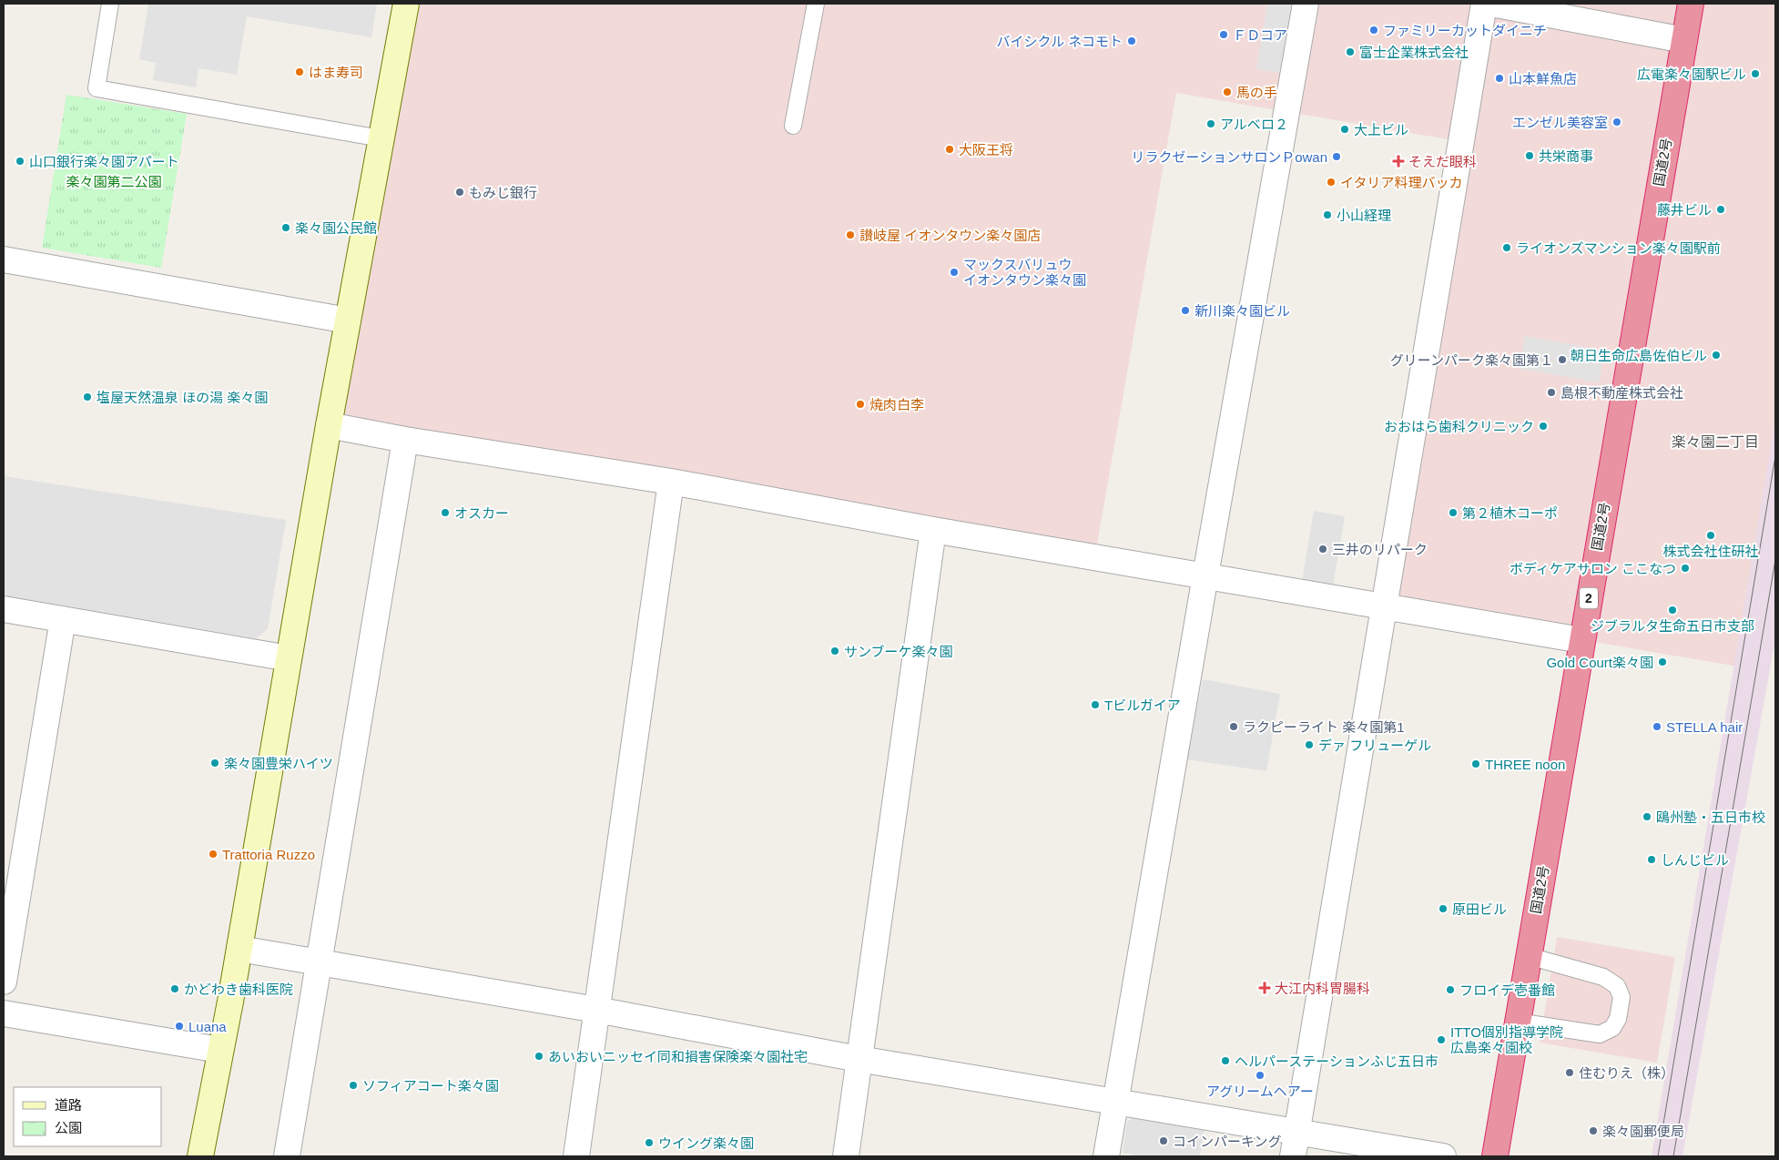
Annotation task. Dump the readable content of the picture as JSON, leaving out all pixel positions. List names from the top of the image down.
{
  "streets": {
    "highway": ["国道2号", "2"]
  },
  "districts": ["楽々園二丁目"],
  "parks": ["楽々園第二公園"],
  "places": {
    "other": [
      "ファミリーカットダイニチ",
      "ＦＤコア",
      "バイシクル ネコモト",
      "富士企業株式会社",
      "はま寿司",
      "広電楽々園駅ビル",
      "山本鮮魚店",
      "馬の手",
      "エンゼル美容室",
      "アルベロ２",
      "大上ビル",
      "大阪王将",
      "共栄商事",
      "リラクゼーションサロンＰowan",
      "山口銀行楽々園アパート",
      "イタリア料理バッカ",
      "もみじ銀行",
      "藤井ビル",
      "小山経理",
      "楽々園公民館",
      "讃岐屋 イオンタウン楽々園店",
      "ライオンズマンション楽々園駅前",
      "マックスバリュウ イオンタウン楽々園",
      "新川楽々園ビル",
      "朝日生命広島佐伯ビル",
      "グリーンパーク楽々園第１",
      "島根不動産株式会社",
      "塩屋天然温泉 ほの湯 楽々園",
      "焼肉白李",
      "おおはら歯科クリニック",
      "オスカー",
      "第２植木コーポ",
      "株式会社住研社",
      "三井のリパーク",
      "ボディケアサロン ここなつ",
      "ジブラルタ生命五日市支部",
      "サンブーケ楽々園",
      "Gold Court楽々園",
      "Tビルガイア",
      "ラクピーライト 楽々園第1",
      "STELLA hair",
      "デァ フリューゲル",
      "楽々園豊栄ハイツ",
      "THREE noon",
      "鴎州塾・五日市校",
      "Trattoria Ruzzo",
      "しんじビル",
      "原田ビル",
      "かどわき歯科医院",
      "フロイデ壱番館",
      "Luana",
      "ITTO個別指導学院 広島楽々園校",
      "あいおいニッセイ同和損害保険楽々園社宅",
      "ヘルパーステーションふじ五日市",
      "住むりえ（株）",
      "アグリームヘアー",
      "ソフィアコート楽々園",
      "楽々園郵便局",
      "コインパーキング",
      "ウイング楽々園"
    ],
    "health": ["そえだ眼科", "大江内科胃腸科"]
  },
  "legend": ["道路", "公園"]
}
